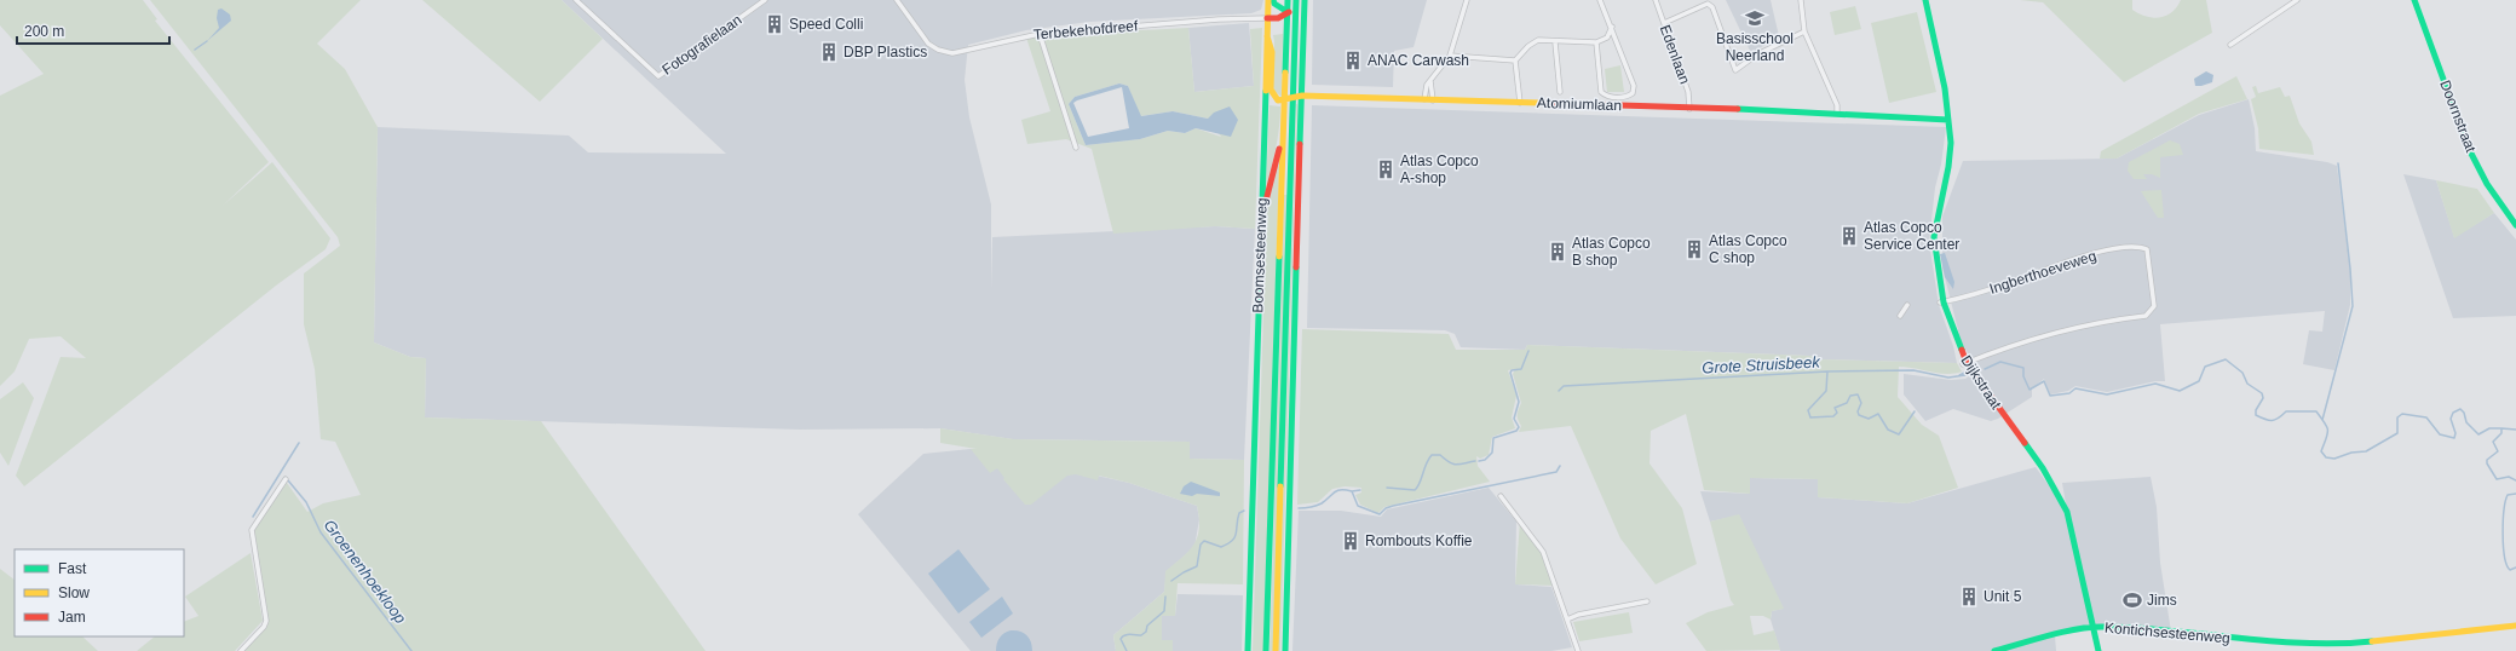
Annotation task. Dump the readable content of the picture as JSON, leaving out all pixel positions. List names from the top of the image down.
{
  "streets": {
    "main road": [
      "Terbekehofdreef",
      "Atomiumlaan",
      "Doornstraat",
      "Boomsesteenweg",
      "Dijkstraat",
      "Kontichsesteenweg"
    ],
    "street": ["Fotografielaan", "Edenlaan", "Ingberthoeveweg"]
  },
  "crossings": [
    ["Terbekehofdreef", "Boomsesteenweg"],
    ["Edenlaan", "Atomiumlaan"],
    ["Atomiumlaan", "Dijkstraat"],
    ["Ingberthoeveweg", "Dijkstraat"],
    ["Dijkstraat", "Kontichsesteenweg"]
  ],
  "water": ["Grote Struisbeek", "Groenenhoekloop"],
  "places": {
    "school or university": ["Basisschool Neerland"],
    "building": [
      "Speed Colli",
      "DBP Plastics",
      "ANAC Carwash",
      "Atlas Copco A-shop",
      "Atlas Copco Service Center",
      "Atlas Copco C shop",
      "Atlas Copco B shop",
      "Rombouts Koffie",
      "Unit 5"
    ],
    "sports": ["Jims"]
  },
  "legend": ["Fast", "Slow", "Jam"],
  "scale_bar": "200 m"
}
